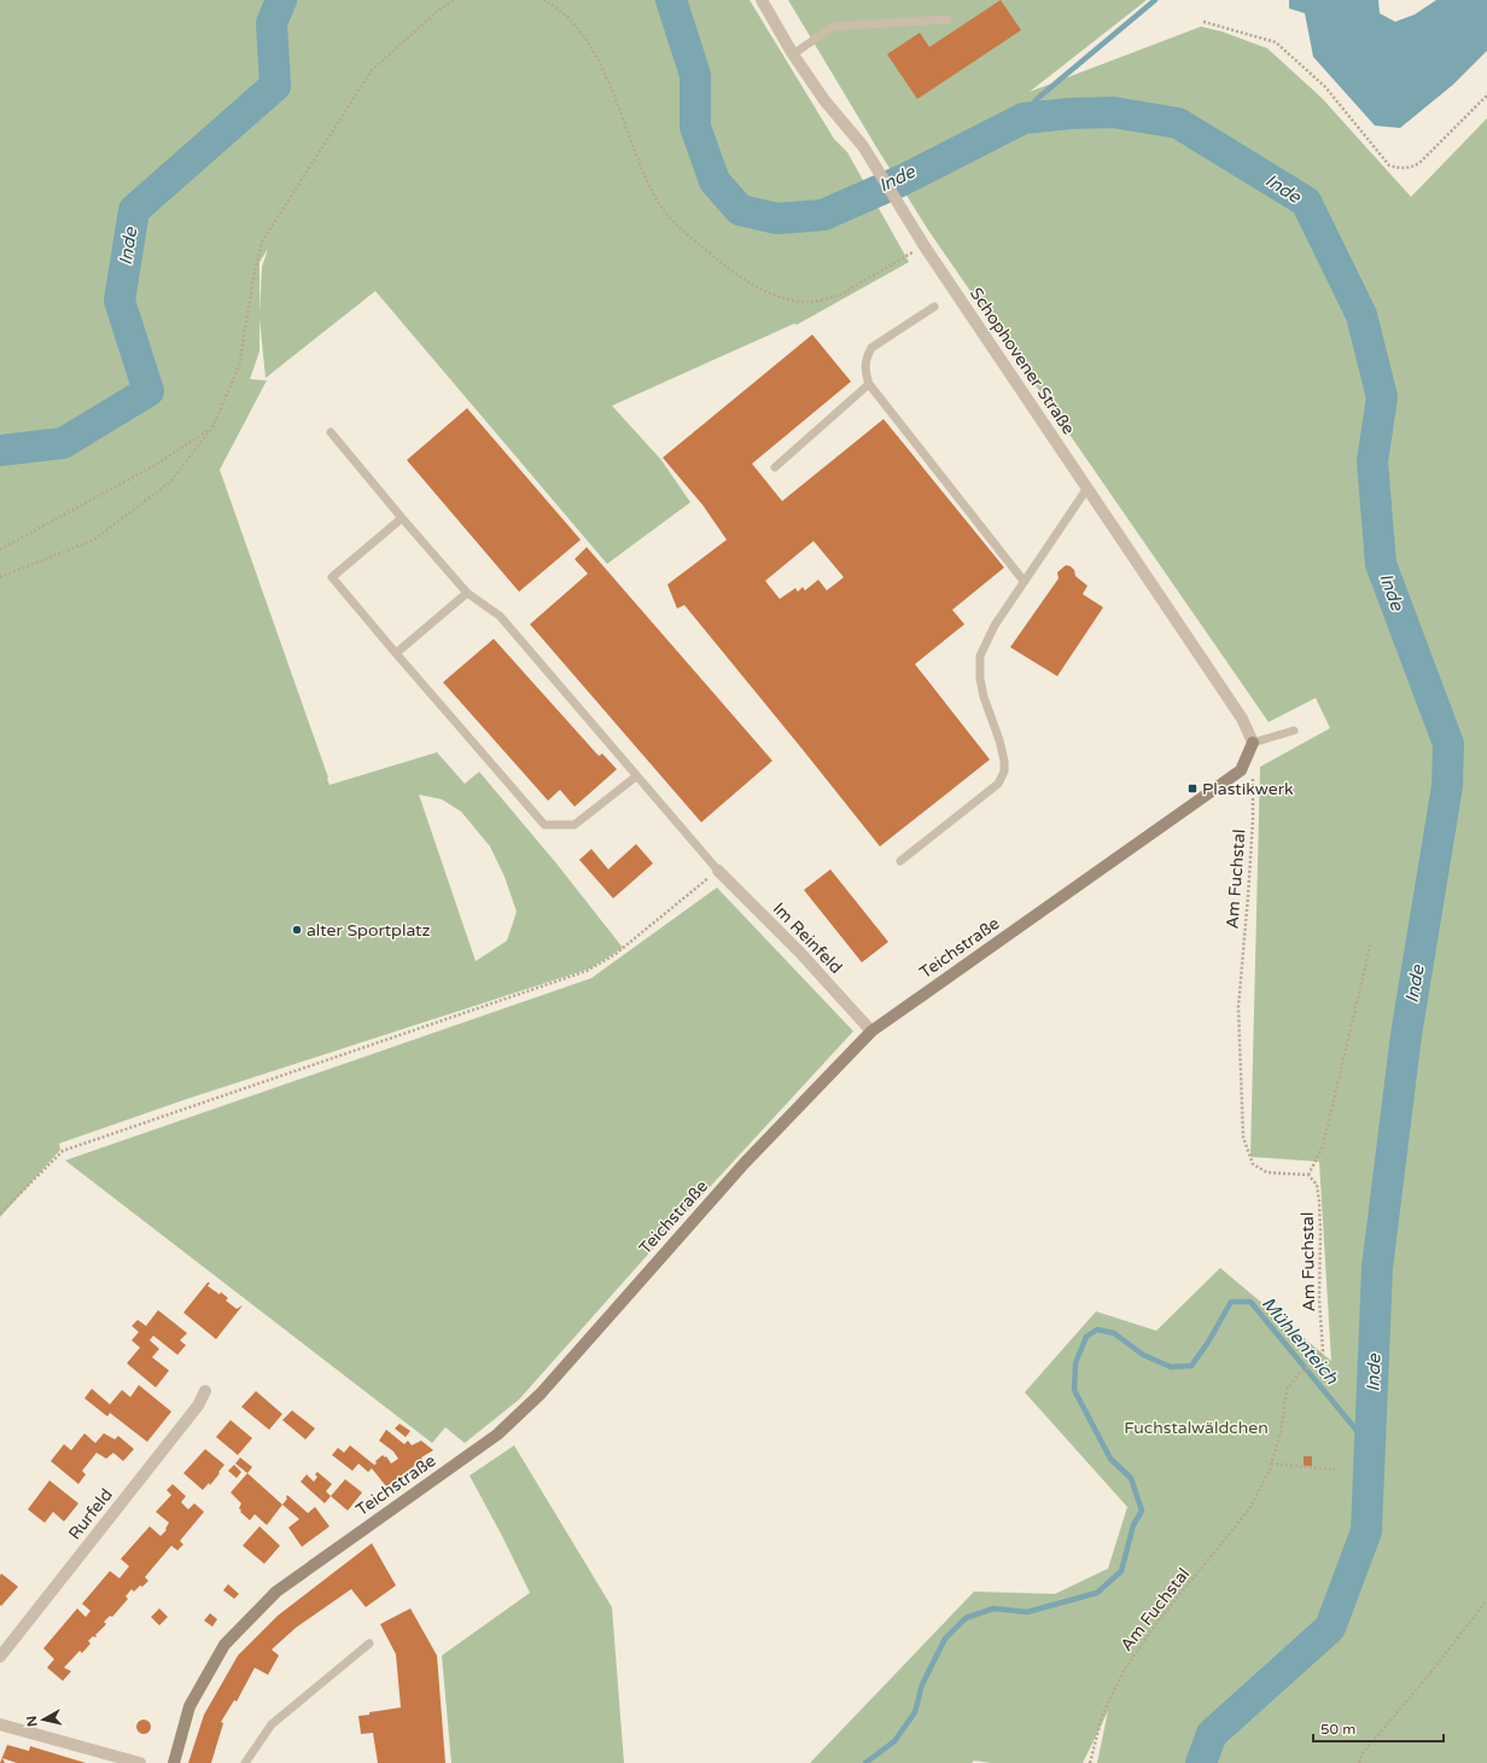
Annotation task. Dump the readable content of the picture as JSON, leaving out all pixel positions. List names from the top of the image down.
{
  "streets": {
    "main road": ["Teichstraße"],
    "street": ["Schophovener Straße", "Im Reinfeld", "Rurfeld"],
    "path": ["Am Fuchstal"]
  },
  "crossings": [
    ["Schophovener Straße", "Teichstraße"],
    ["Im Reinfeld", "Teichstraße"]
  ],
  "water": ["Inde", "Mühlenteich"],
  "parks": ["Fuchstalwäldchen"],
  "places": {
    "transit": ["Plastikwerk"],
    "other": ["alter Sportplatz"]
  },
  "scale_bar": "50 m",
  "north": "left"
}
